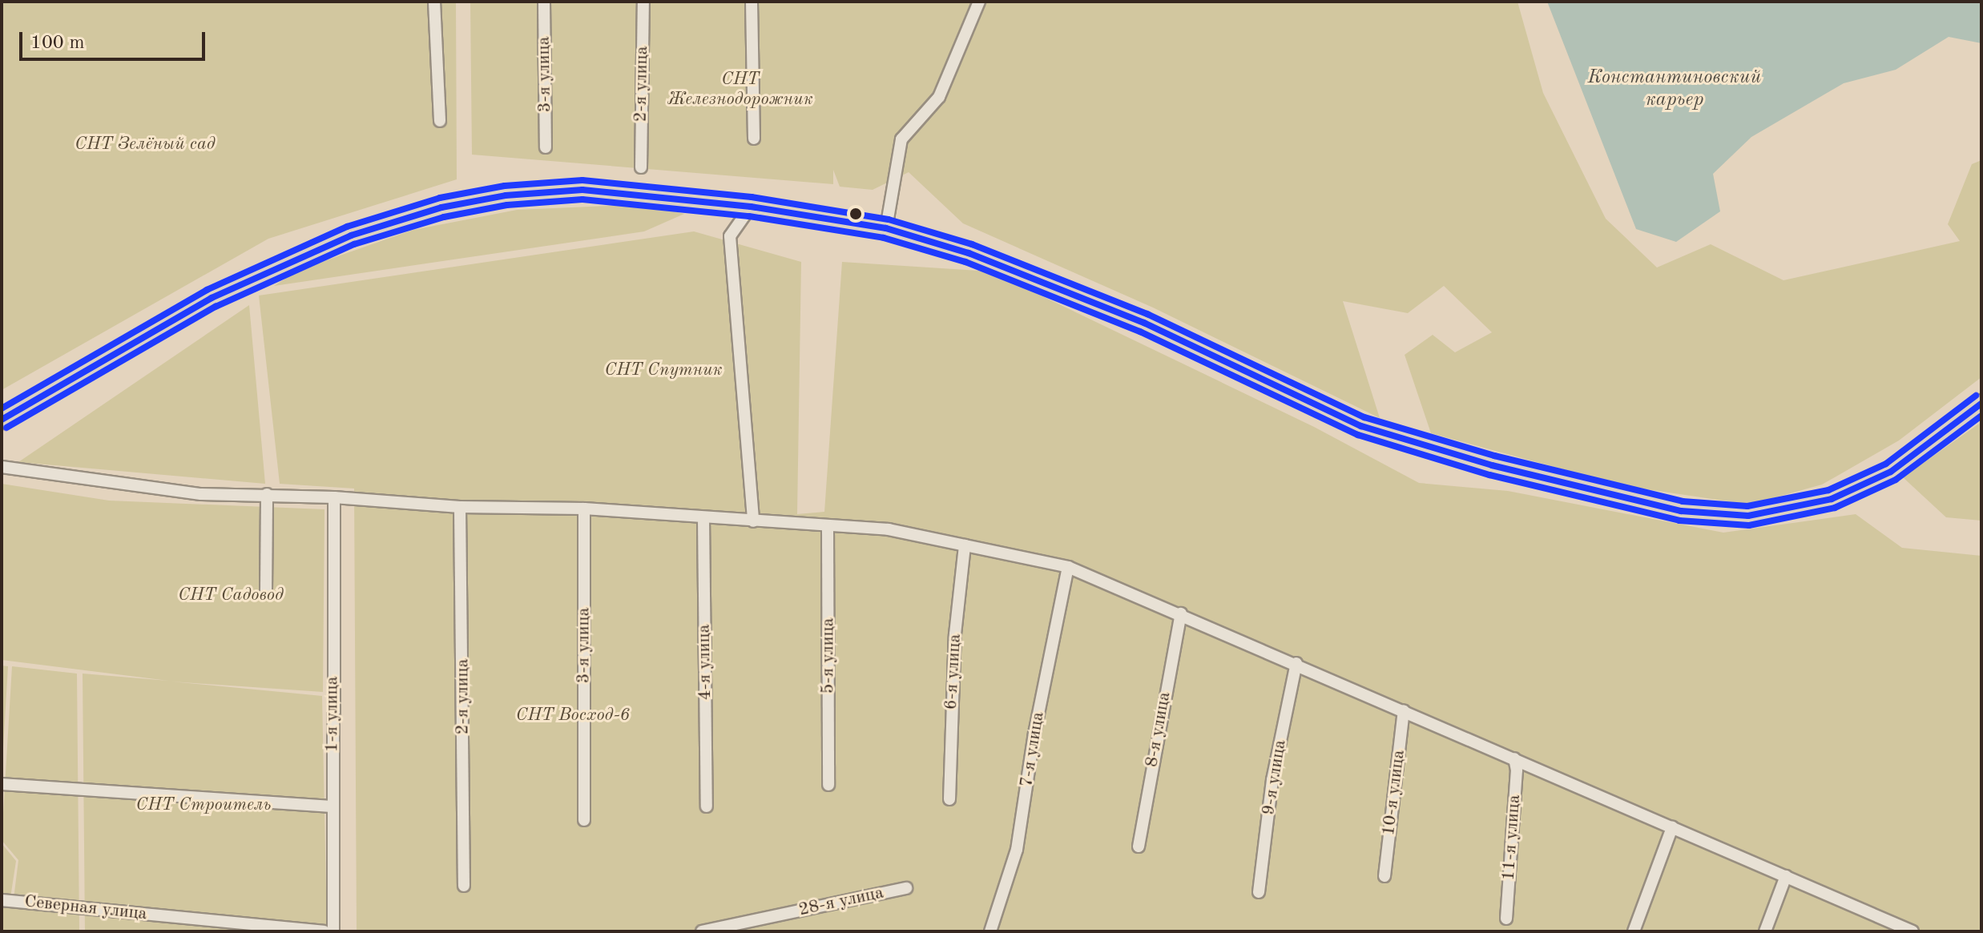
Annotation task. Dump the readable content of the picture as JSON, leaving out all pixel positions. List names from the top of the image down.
{
  "streets": {
    "street": [
      "3-я улица",
      "2-я улица",
      "5-я улица",
      "4-я улица",
      "6-я улица",
      "1-я улица",
      "8-я улица",
      "7-я улица",
      "9-я улица",
      "10-я улица",
      "11-я улица",
      "28-я улица",
      "Северная улица"
    ]
  },
  "water": ["Константиновский карьер"],
  "parks": [
    "СНТ Железнодорожник",
    "СНТ Зелёный сад",
    "СНТ Спутник",
    "СНТ Садовод",
    "СНТ Восход-6",
    "СНТ Строитель"
  ],
  "scale_bar": "100 m"
}
